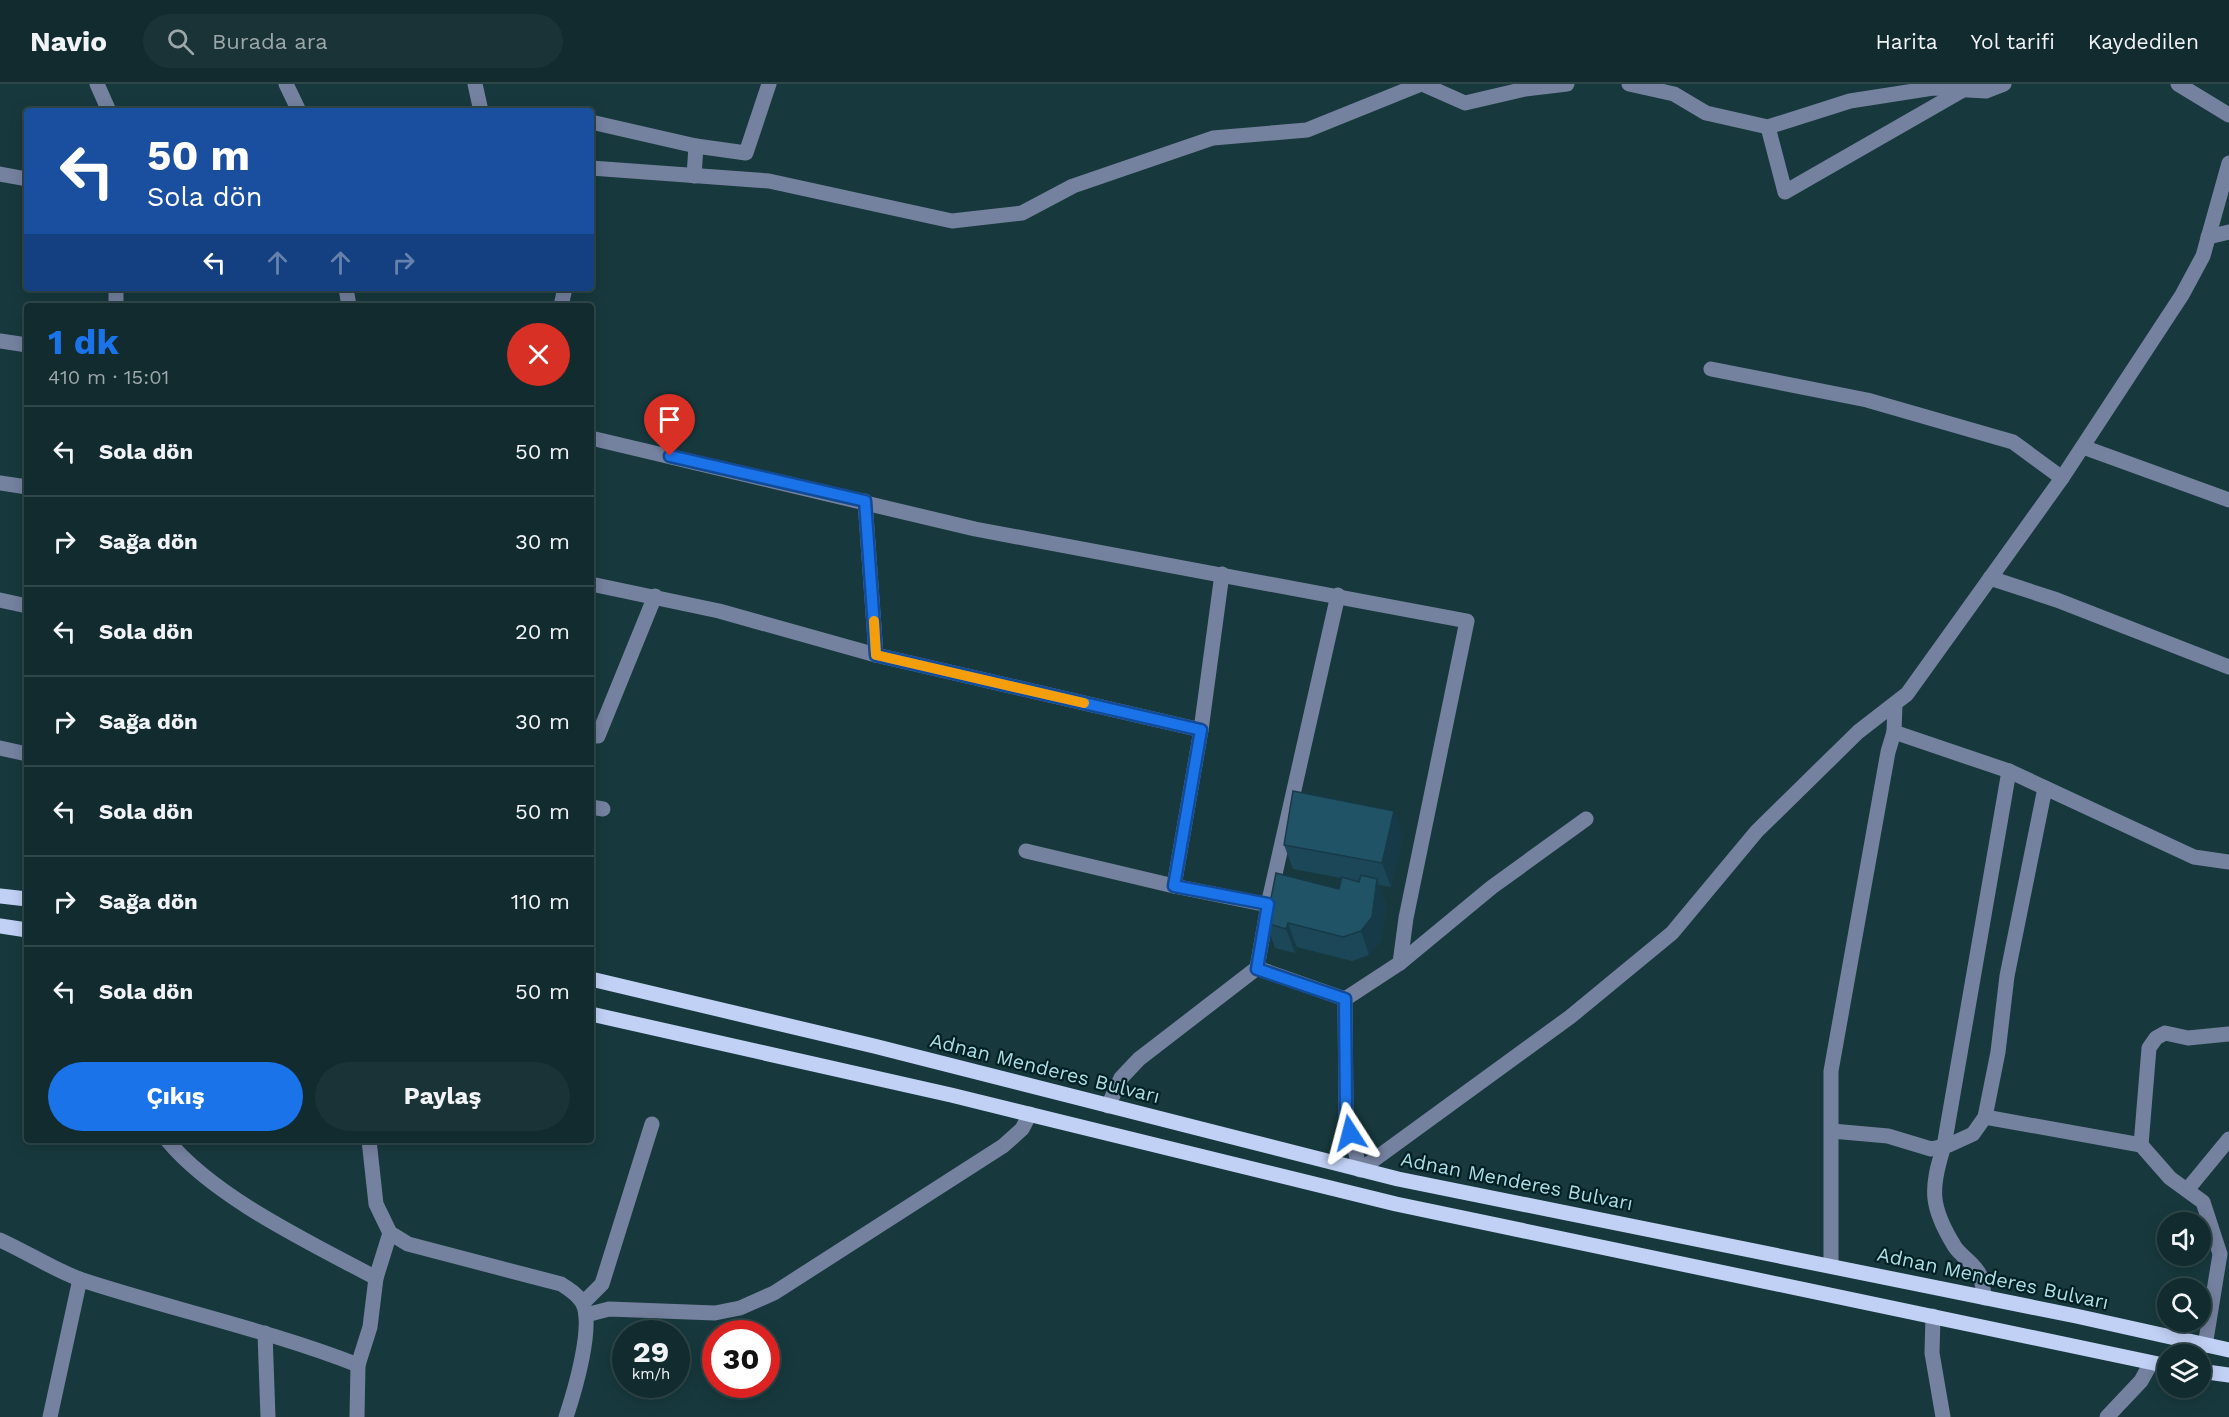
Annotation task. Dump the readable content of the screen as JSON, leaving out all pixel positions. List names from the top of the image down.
{
  "streets": {
    "main road": ["Adnan Menderes Bulvarı"]
  },
  "page": {
    "header": "Navio",
    "search": "Burada ara",
    "nav": ["Harita", "Yol tarifi", "Kaydedilen"],
    "turn": ["50 m", "Sola dön"],
    "heading": ["1 dk", "410 m · 15:01"],
    "list": [
      {
        "name": "Sola dön",
        "value": "50 m"
      },
      {
        "name": "Sağa dön",
        "value": "30 m"
      },
      {
        "name": "Sola dön",
        "value": "20 m"
      },
      {
        "name": "Sağa dön",
        "value": "30 m"
      },
      {
        "name": "Sola dön",
        "value": "50 m"
      },
      {
        "name": "Sağa dön",
        "value": "110 m"
      },
      {
        "name": "Sola dön",
        "value": "50 m"
      }
    ],
    "buttons": ["Çıkış", "Paylaş"],
    "speed": "29 km/h",
    "limit": "30"
  }
}
